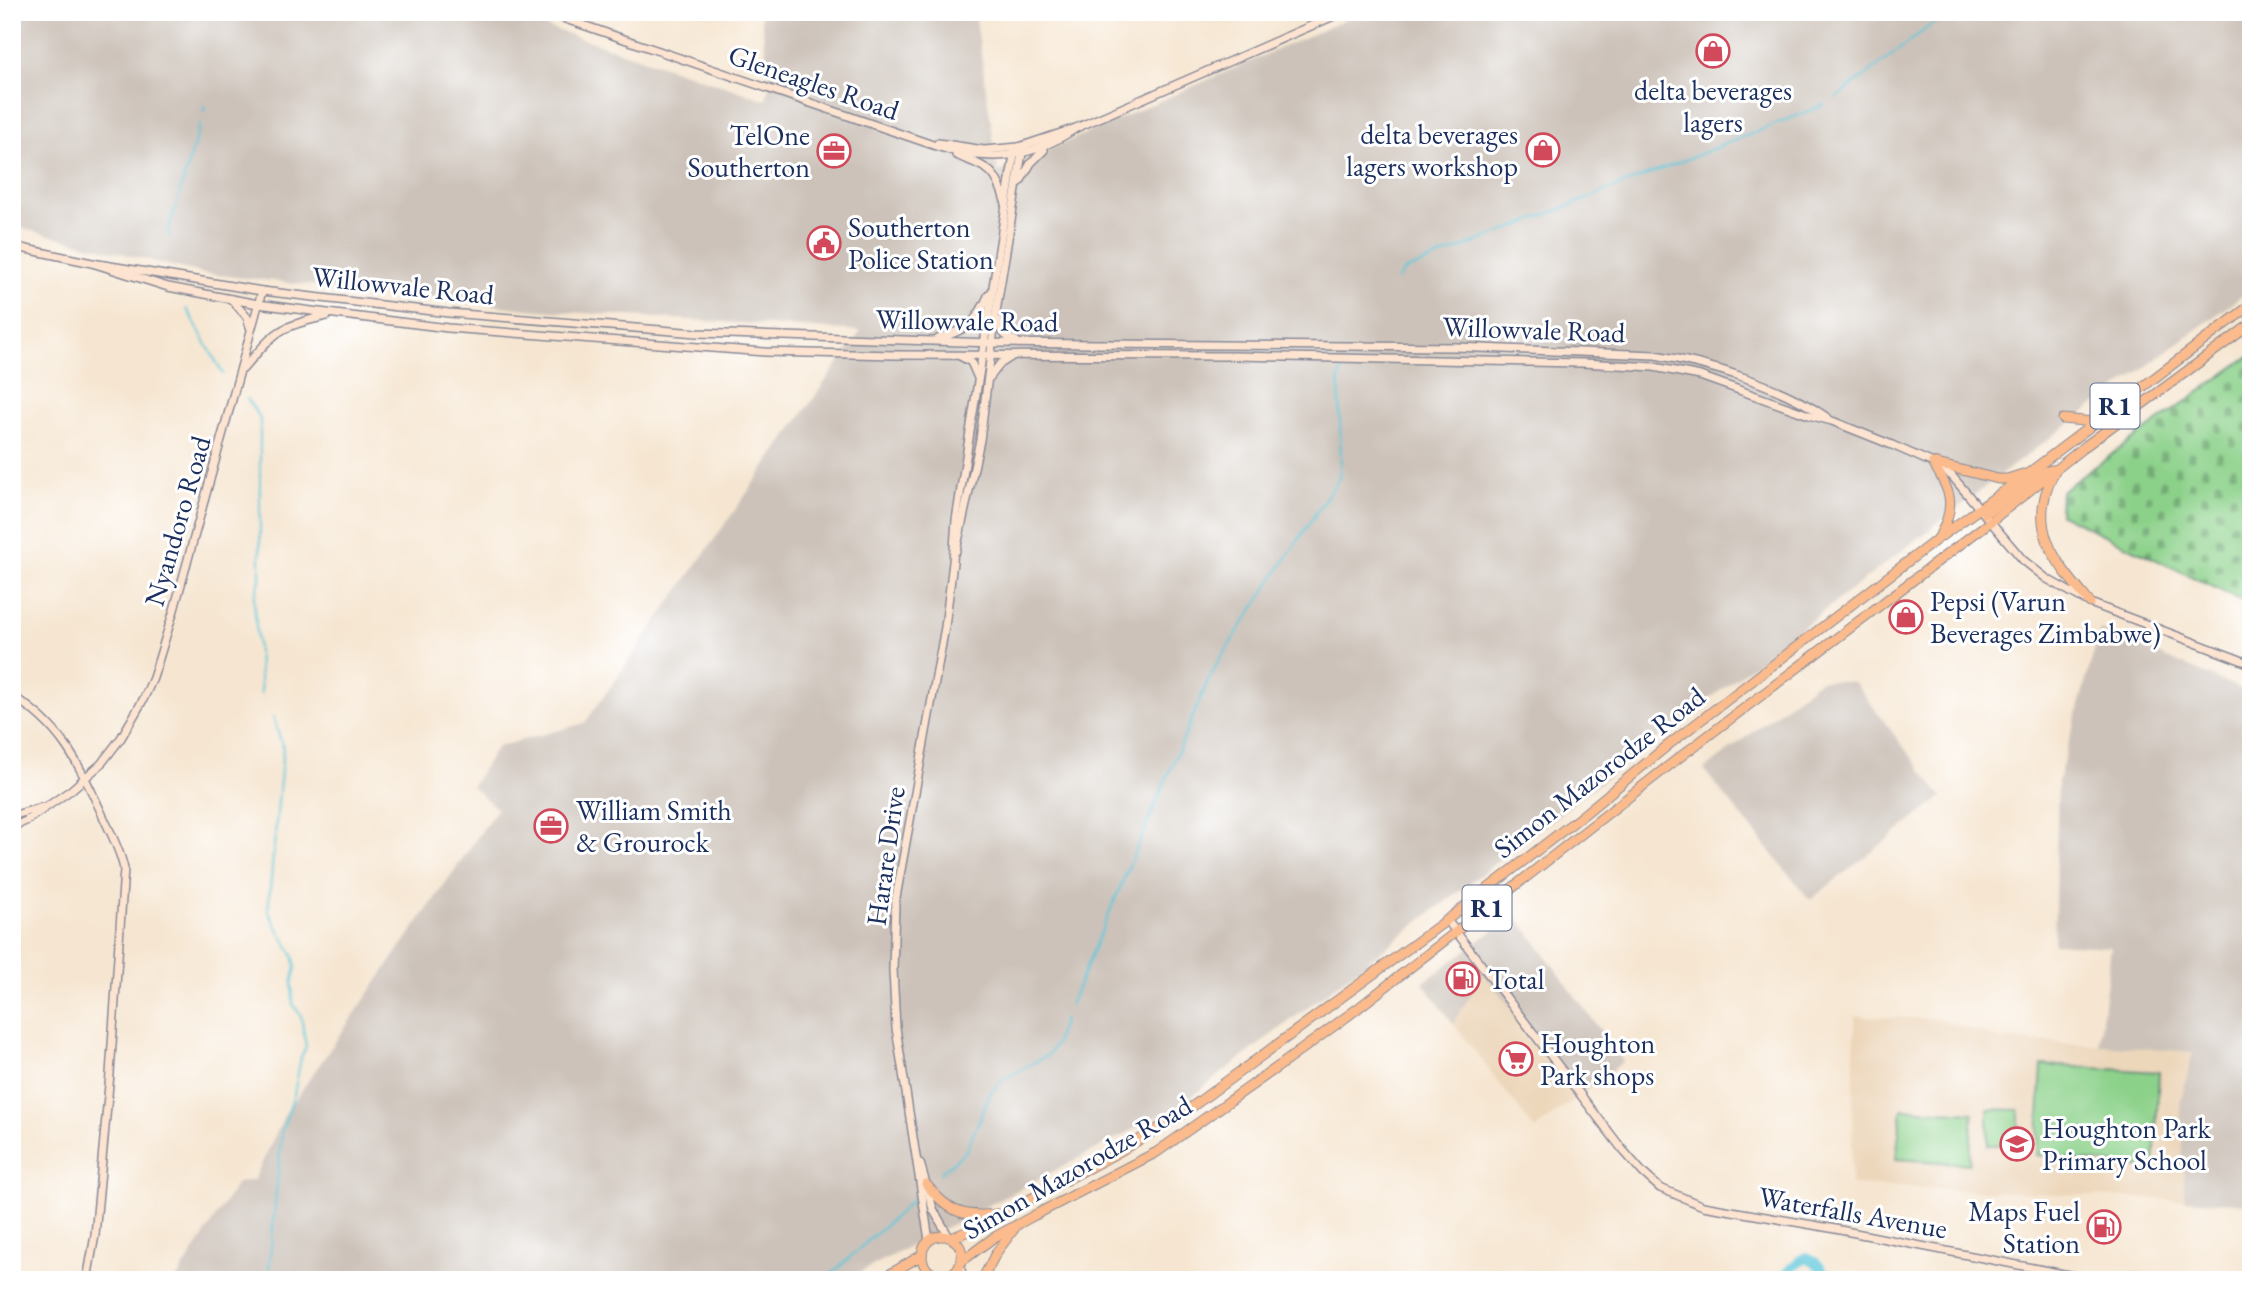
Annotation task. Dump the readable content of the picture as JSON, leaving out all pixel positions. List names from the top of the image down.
{
  "streets": {
    "highway": ["R1", "Simon Mazorodze Road"],
    "main road": [
      "Gleneagles Road",
      "Willowvale Road",
      "Nyandoro Road",
      "Harare Drive",
      "Waterfalls Avenue"
    ]
  },
  "crossings": [
    ["Gleneagles Road", "Harare Drive"],
    ["Willowvale Road", "Nyandoro Road"],
    ["Willowvale Road", "Simon Mazorodze Road"],
    ["Willowvale Road", "Harare Drive"],
    ["R1", "Simon Mazorodze Road"],
    ["R1", "Harare Drive"],
    ["Simon Mazorodze Road", "Harare Drive"],
    ["Simon Mazorodze Road", "Waterfalls Avenue"]
  ],
  "places": {
    "shop": ["delta beverages lagers", "delta beverages lagers workshop", "Pepsi (Varun Beverages Zimbabwe)"],
    "office": ["TelOne Southerton", "William Smith & Grourock"],
    "public building": ["Southerton Police Station"],
    "fuel station": ["Total", "Maps Fuel Station"],
    "supermarket": ["Houghton Park shops"],
    "school or university": ["Houghton Park Primary School"]
  }
}
